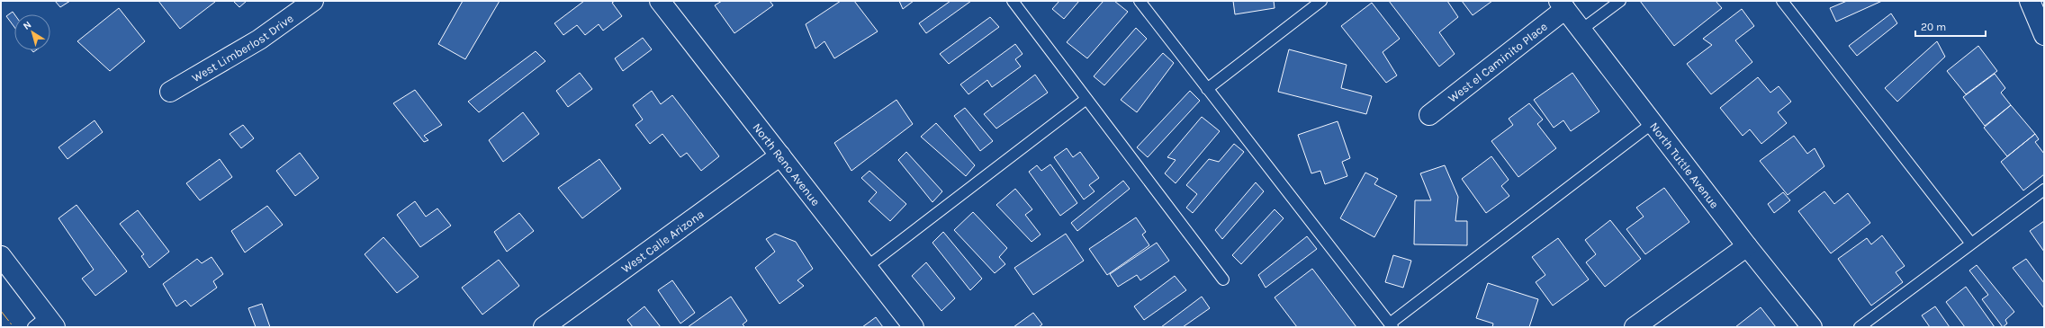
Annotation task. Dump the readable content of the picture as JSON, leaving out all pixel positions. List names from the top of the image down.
{
  "streets": {
    "street": [
      "West Limberlost Drive",
      "West el Caminito Place",
      "North Reno Avenue",
      "North Tuttle Avenue",
      "West Calle Arizona"
    ]
  },
  "crossings": [
    ["West el Caminito Place", "North Tuttle Avenue"],
    ["North Reno Avenue", "West Calle Arizona"]
  ],
  "scale_bar": "20 m",
  "north": "top left"
}
